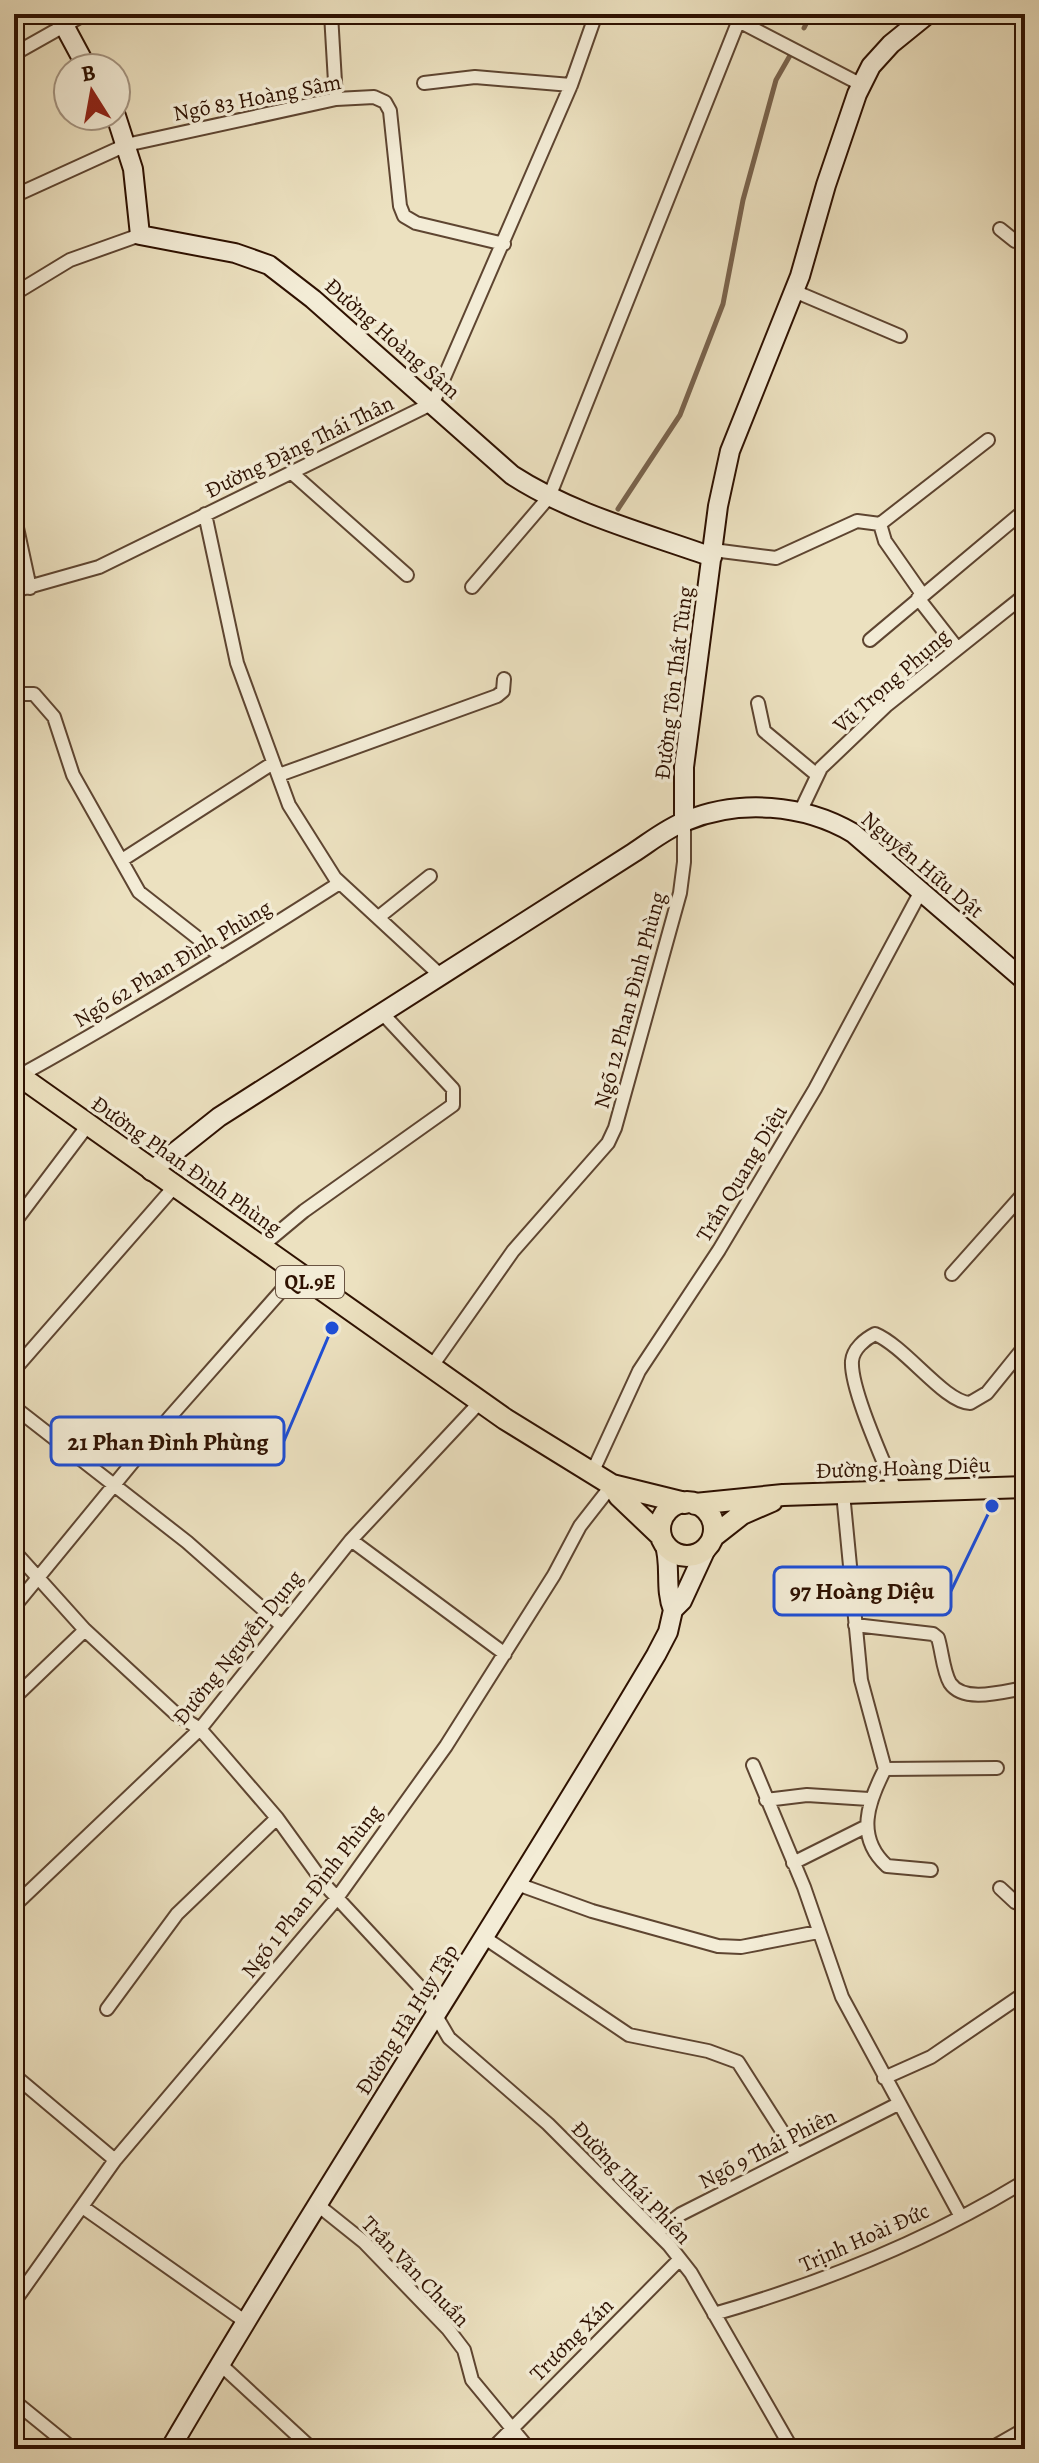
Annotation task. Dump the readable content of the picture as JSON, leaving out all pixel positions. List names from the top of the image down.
{
  "streets": {
    "main road": ["Đường Phan Đình Phùng", "QL.9E", "Đường Hoàng Diệu"],
    "street": [
      "Ngõ 83 Hoàng Sâm",
      "Đường Hoàng Sâm",
      "Đường Đặng Thái Thân",
      "Vũ Trọng Phụng",
      "Đường Tôn Thất Tùng",
      "Nguyễn Hữu Dật",
      "Ngõ 62 Phan Đình Phùng",
      "Ngõ 12 Phan Đình Phùng",
      "Trần Quang Diệu",
      "Đường Nguyễn Dụng",
      "Ngõ 1 Phan Đình Phùng",
      "Đường Hà Huy Tập",
      "Ngõ 9 Thái Phiên",
      "Đường Thái Phiên",
      "Trịnh Hoài Đức",
      "Trần Văn Chuẩn",
      "Trương Xán"
    ]
  },
  "crossings": [
    ["Đường Hoàng Sâm", "Đường Đặng Thái Thân"],
    ["Đường Hoàng Sâm", "Đường Tôn Thất Tùng"],
    ["Vũ Trọng Phụng", "Nguyễn Hữu Dật"],
    ["Đường Tôn Thất Tùng", "Nguyễn Hữu Dật"],
    ["Đường Tôn Thất Tùng", "Ngõ 12 Phan Đình Phùng"],
    ["Nguyễn Hữu Dật", "Ngõ 12 Phan Đình Phùng"],
    ["Nguyễn Hữu Dật", "Trần Quang Diệu"],
    ["Ngõ 62 Phan Đình Phùng", "Đường Phan Đình Phùng"],
    ["Ngõ 12 Phan Đình Phùng", "Đường Phan Đình Phùng"],
    ["Đường Phan Đình Phùng", "Trần Quang Diệu"],
    ["Đường Phan Đình Phùng", "Đường Hoàng Diệu"],
    ["Đường Phan Đình Phùng", "Đường Nguyễn Dụng"],
    ["Đường Phan Đình Phùng", "Ngõ 1 Phan Đình Phùng"],
    ["Đường Phan Đình Phùng", "Đường Hà Huy Tập"],
    ["Đường Hoàng Diệu", "Đường Hà Huy Tập"],
    ["Đường Nguyễn Dụng", "Đường Thái Phiên"],
    ["Ngõ 1 Phan Đình Phùng", "Đường Thái Phiên"],
    ["Đường Hà Huy Tập", "Đường Thái Phiên"],
    ["Đường Hà Huy Tập", "Trần Văn Chuẩn"],
    ["Ngõ 9 Thái Phiên", "Đường Thái Phiên"],
    ["Đường Thái Phiên", "Trịnh Hoài Đức"],
    ["Đường Thái Phiên", "Trương Xán"],
    ["Trần Văn Chuẩn", "Trương Xán"]
  ],
  "places": ["21 Phan Đình Phùng", "97 Hoàng Diệu"],
  "north": "top"
}
